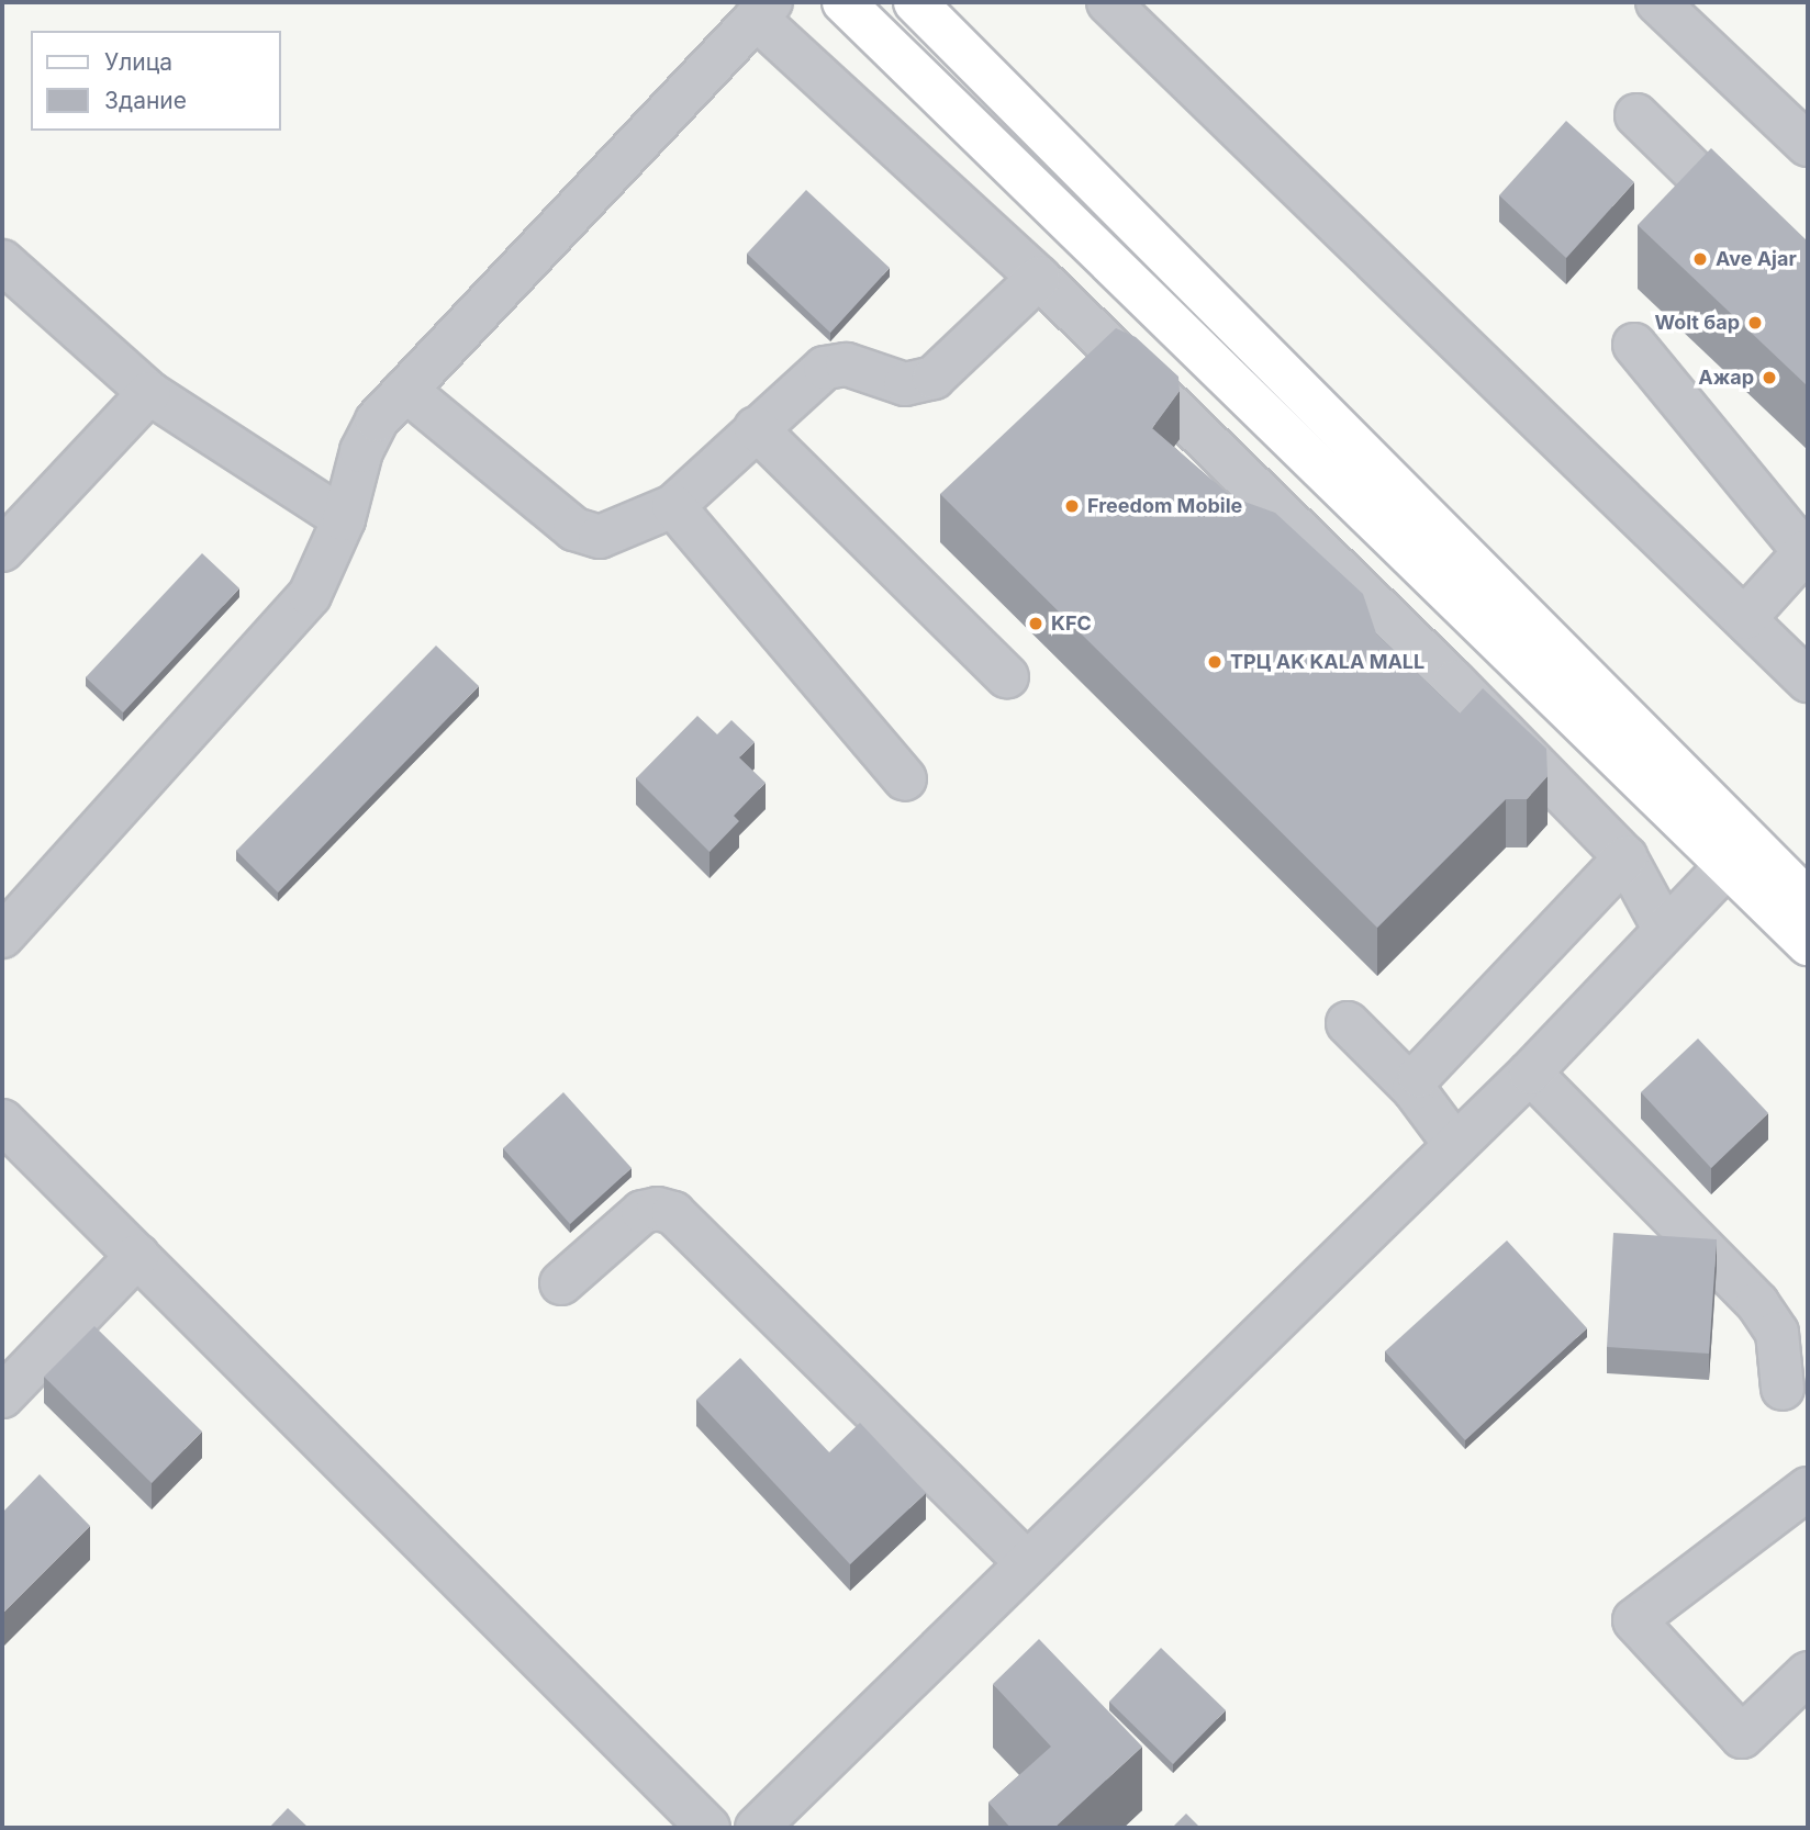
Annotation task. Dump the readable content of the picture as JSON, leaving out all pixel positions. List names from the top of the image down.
{
  "places": [
    "Ave Ajar",
    "Wolt бар",
    "Ажар",
    "Freedom Mobile",
    "KFC",
    "ТРЦ AK KALA MALL"
  ],
  "legend": ["Улица", "Здание"]
}
